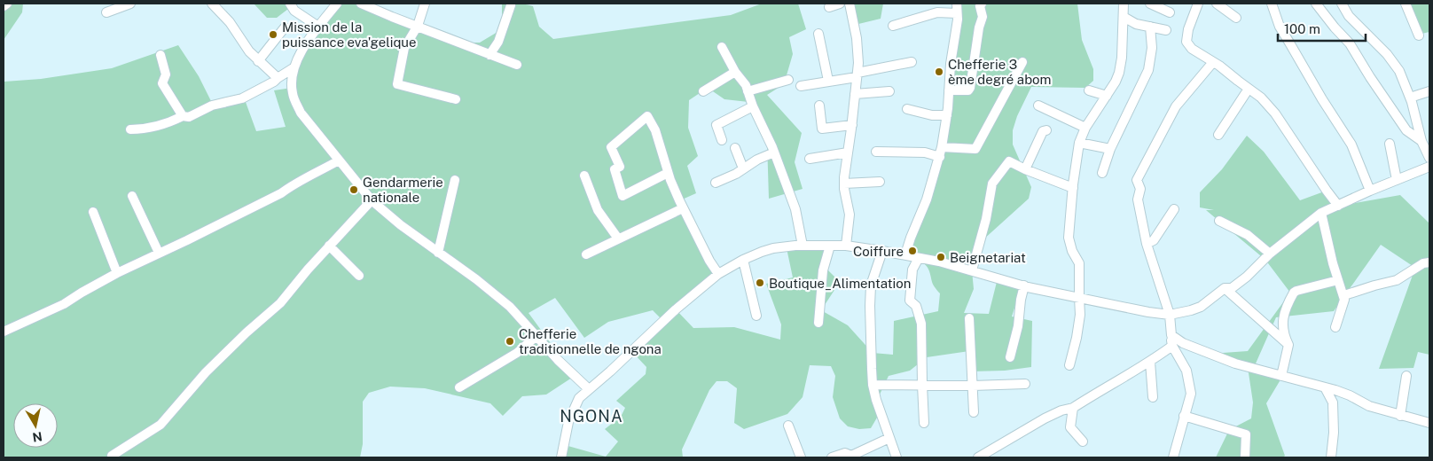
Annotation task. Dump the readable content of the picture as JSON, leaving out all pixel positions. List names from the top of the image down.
{
  "districts": ["NGONA"],
  "places": [
    "Mission de la puissance eva'gelique",
    "Chefferie 3 ème degré abom",
    "Gendarmerie nationale",
    "Coiffure",
    "Beignetariat",
    "Boutique_Alimentation",
    "Chefferie traditionnelle de ngona"
  ],
  "scale_bar": "100 m",
  "north": "bottom"
}
